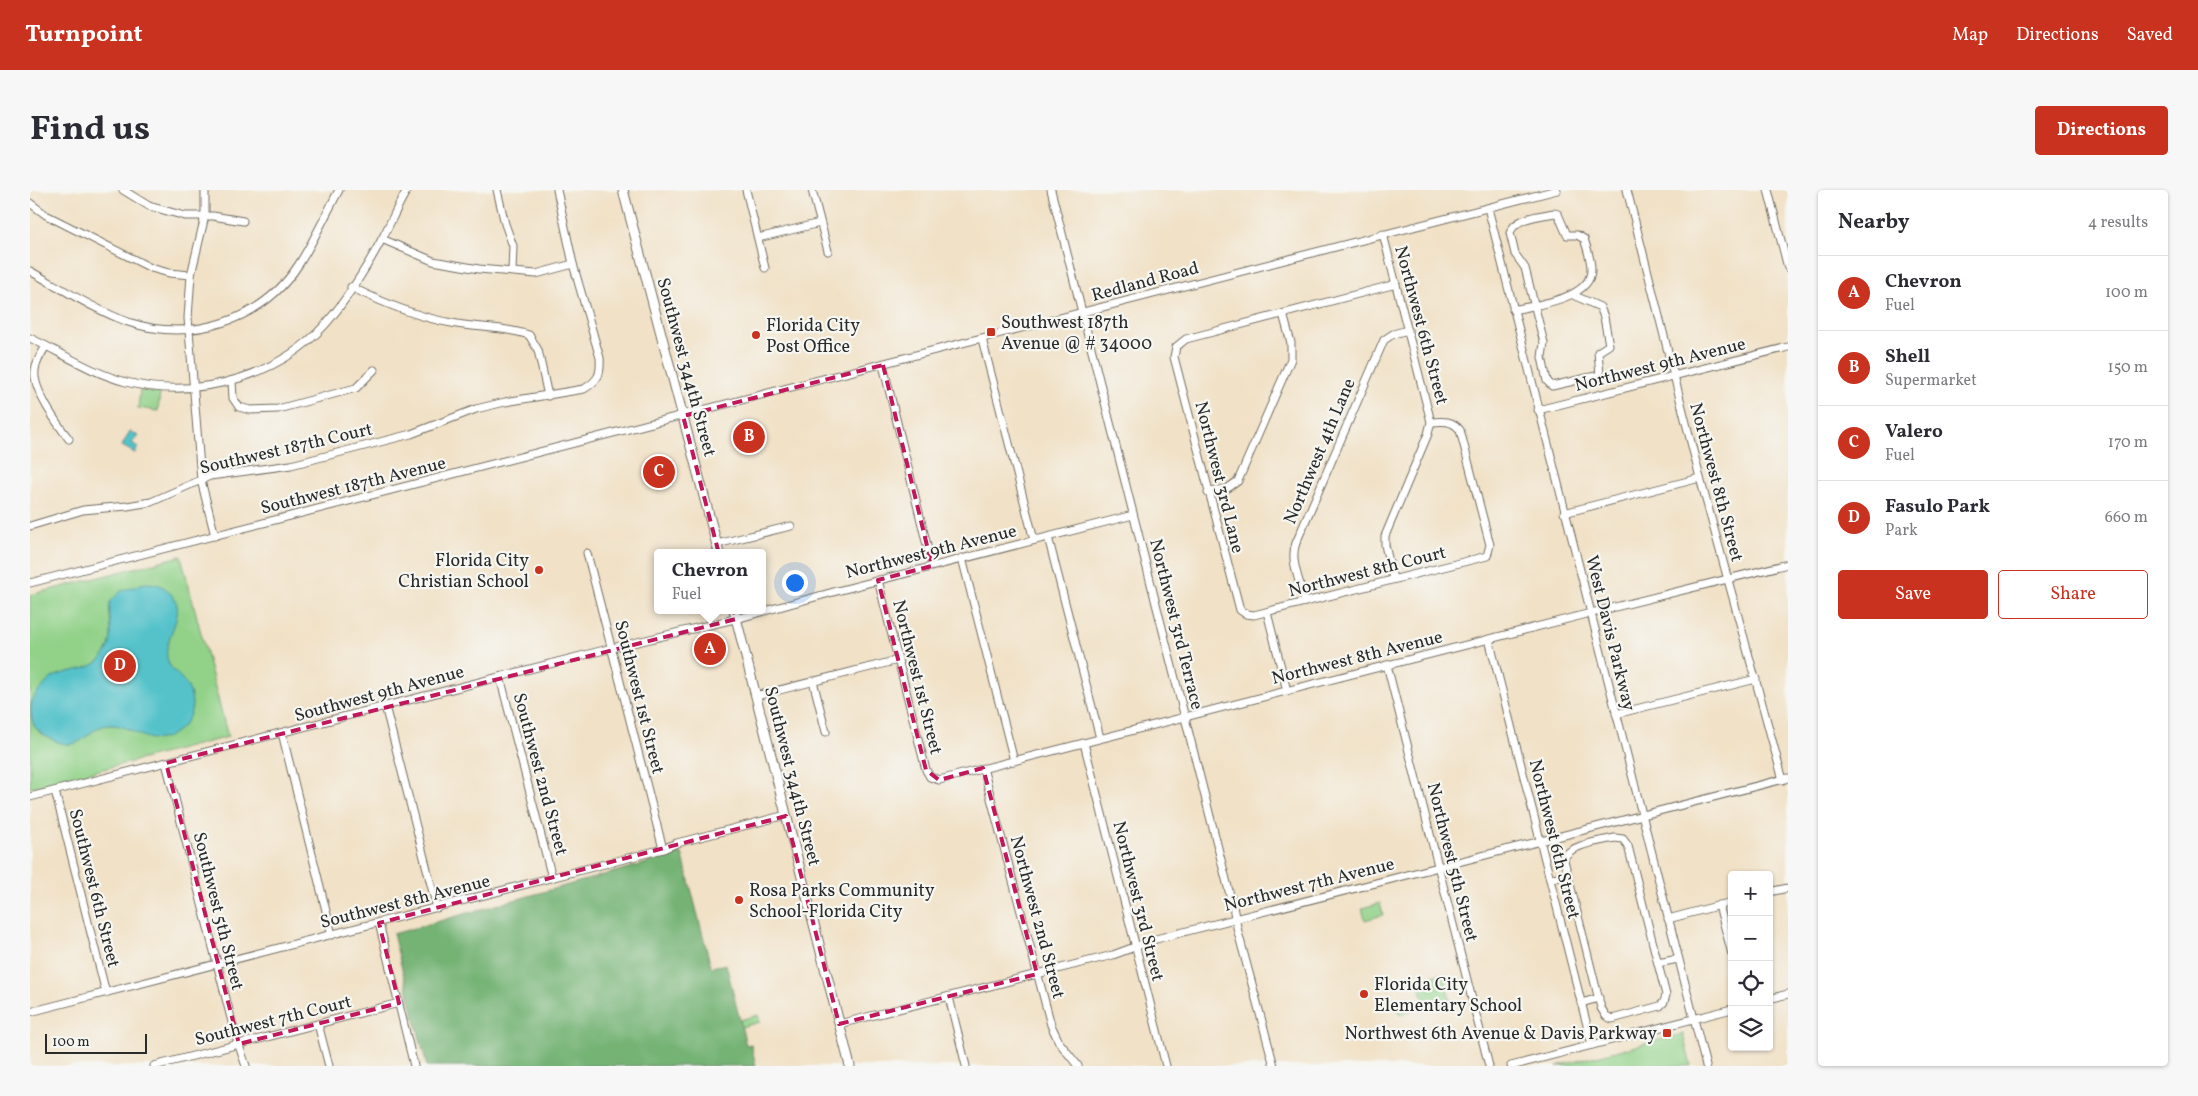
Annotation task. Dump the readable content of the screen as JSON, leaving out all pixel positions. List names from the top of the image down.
{
  "streets": {
    "main road": ["Southwest 344th Street"],
    "street": [
      "Redland Road",
      "Northwest 6th Street",
      "Northwest 9th Avenue",
      "Southwest 187th Court",
      "Northwest 4th Lane",
      "Northwest 3rd Lane",
      "Northwest 8th Street",
      "Southwest 187th Avenue",
      "Northwest 8th Court",
      "Northwest 3rd Terrace",
      "West Davis Parkway",
      "Northwest 8th Avenue",
      "Northwest 1st Street",
      "Southwest 9th Avenue",
      "Southwest 1st Street",
      "Southwest 2nd Street",
      "Northwest 5th Street",
      "Northwest 7th Avenue",
      "Southwest 6th Street",
      "Southwest 8th Avenue",
      "Northwest 3rd Street",
      "Southwest 5th Street",
      "Northwest 2nd Street",
      "Southwest 7th Court"
    ]
  },
  "crossings": [
    ["Redland Road", "Northwest 6th Street"],
    ["Redland Road", "Southwest 344th Street"],
    ["Redland Road", "Southwest 187th Avenue"],
    ["Redland Road", "Northwest 3rd Terrace"],
    ["Redland Road", "West Davis Parkway"],
    ["Northwest 6th Street", "Northwest 4th Lane"],
    ["Northwest 6th Street", "Northwest 8th Court"],
    ["Northwest 6th Street", "Northwest 8th Avenue"],
    ["Northwest 6th Street", "Northwest 7th Avenue"],
    ["Northwest 9th Avenue", "Northwest 8th Street"],
    ["Northwest 9th Avenue", "Northwest 3rd Terrace"],
    ["Northwest 9th Avenue", "West Davis Parkway"],
    ["Northwest 9th Avenue", "Northwest 1st Street"],
    ["Southwest 344th Street", "Southwest 187th Avenue"],
    ["Southwest 344th Street", "Southwest 9th Avenue"],
    ["Southwest 344th Street", "Northwest 7th Avenue"],
    ["Southwest 344th Street", "Southwest 8th Avenue"],
    ["Northwest 4th Lane", "Northwest 8th Court"],
    ["Northwest 3rd Lane", "Northwest 8th Court"],
    ["Northwest 8th Street", "Northwest 8th Avenue"],
    ["Northwest 8th Street", "Northwest 7th Avenue"],
    ["Northwest 3rd Terrace", "Northwest 8th Avenue"],
    ["Northwest 3rd Terrace", "Northwest 7th Avenue"],
    ["West Davis Parkway", "Northwest 8th Avenue"],
    ["West Davis Parkway", "Northwest 7th Avenue"],
    ["Northwest 8th Avenue", "Northwest 1st Street"],
    ["Northwest 8th Avenue", "Northwest 5th Street"],
    ["Northwest 8th Avenue", "Northwest 3rd Street"],
    ["Northwest 8th Avenue", "Northwest 2nd Street"],
    ["Southwest 9th Avenue", "Southwest 1st Street"],
    ["Southwest 9th Avenue", "Southwest 2nd Street"],
    ["Southwest 9th Avenue", "Southwest 6th Street"],
    ["Southwest 9th Avenue", "Southwest 5th Street"],
    ["Southwest 1st Street", "Southwest 8th Avenue"],
    ["Southwest 2nd Street", "Southwest 8th Avenue"],
    ["Northwest 5th Street", "Northwest 7th Avenue"],
    ["Northwest 7th Avenue", "Northwest 3rd Street"],
    ["Northwest 7th Avenue", "Northwest 2nd Street"],
    ["Southwest 6th Street", "Southwest 8th Avenue"],
    ["Southwest 8th Avenue", "Southwest 5th Street"],
    ["Southwest 5th Street", "Southwest 7th Court"]
  ],
  "places": {
    "transit": ["Southwest 187th Avenue @ # 34000", "Northwest 6th Avenue & Davis Parkway"],
    "other": [
      "Florida City Post Office",
      "Florida City Christian School",
      "Rosa Parks Community School-Florida City",
      "Florida City Elementary School"
    ]
  },
  "scale_bar": "100 m",
  "page": {
    "header": "Turnpoint",
    "nav": ["Map", "Directions", "Saved"],
    "title": "Find us",
    "buttons": [
      "Directions",
      ["Save", "Share"]
    ],
    "heading": ["Nearby", "4 results"],
    "list": [
      {
        "mark": "A",
        "name": "Chevron",
        "note": "Fuel",
        "value": "100 m"
      },
      {
        "mark": "B",
        "name": "Shell",
        "note": "Supermarket",
        "value": "150 m"
      },
      {
        "mark": "C",
        "name": "Valero",
        "note": "Fuel",
        "value": "170 m"
      },
      {
        "mark": "D",
        "name": "Fasulo Park",
        "note": "Park",
        "value": "660 m"
      }
    ],
    "pins": [
      "B",
      "C",
      "A",
      "D"
    ],
    "popup": ["Chevron", "Fuel"],
    "map_buttons": ["+", "−"],
    "scale": "100 m"
  }
}
